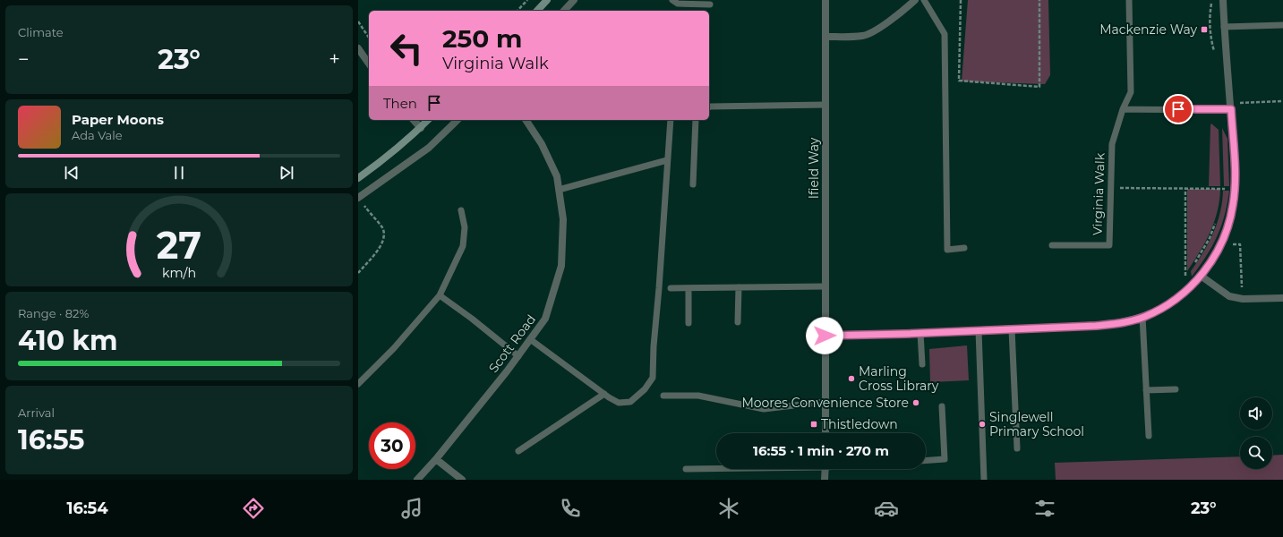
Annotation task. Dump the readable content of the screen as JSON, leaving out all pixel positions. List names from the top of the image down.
{
  "streets": {
    "street": ["Ifield Way", "Scott Road"],
    "lane": ["Virginia Walk"]
  },
  "places": {
    "transit": ["Mackenzie Way", "Thistledown"],
    "other": ["Marling Cross Library", "Moores Convenience Store", "Singlewell Primary School"]
  },
  "page": {
    "tile": [
      "Climate",
      ["Range · 82%", "410 km"],
      ["Arrival", "16:55"]
    ],
    "turn": ["250 m", "Virginia Walk"],
    "heat": ["−", "23°", "+"],
    "then": "Then",
    "song": ["Paper Moons", "Ada Vale"],
    "limit": "30",
    "trip": "16:55 · 1 min · 270 m",
    "tabs": ["16:54", "23°"],
    "gauge": ["27", "km/h"]
  }
}
